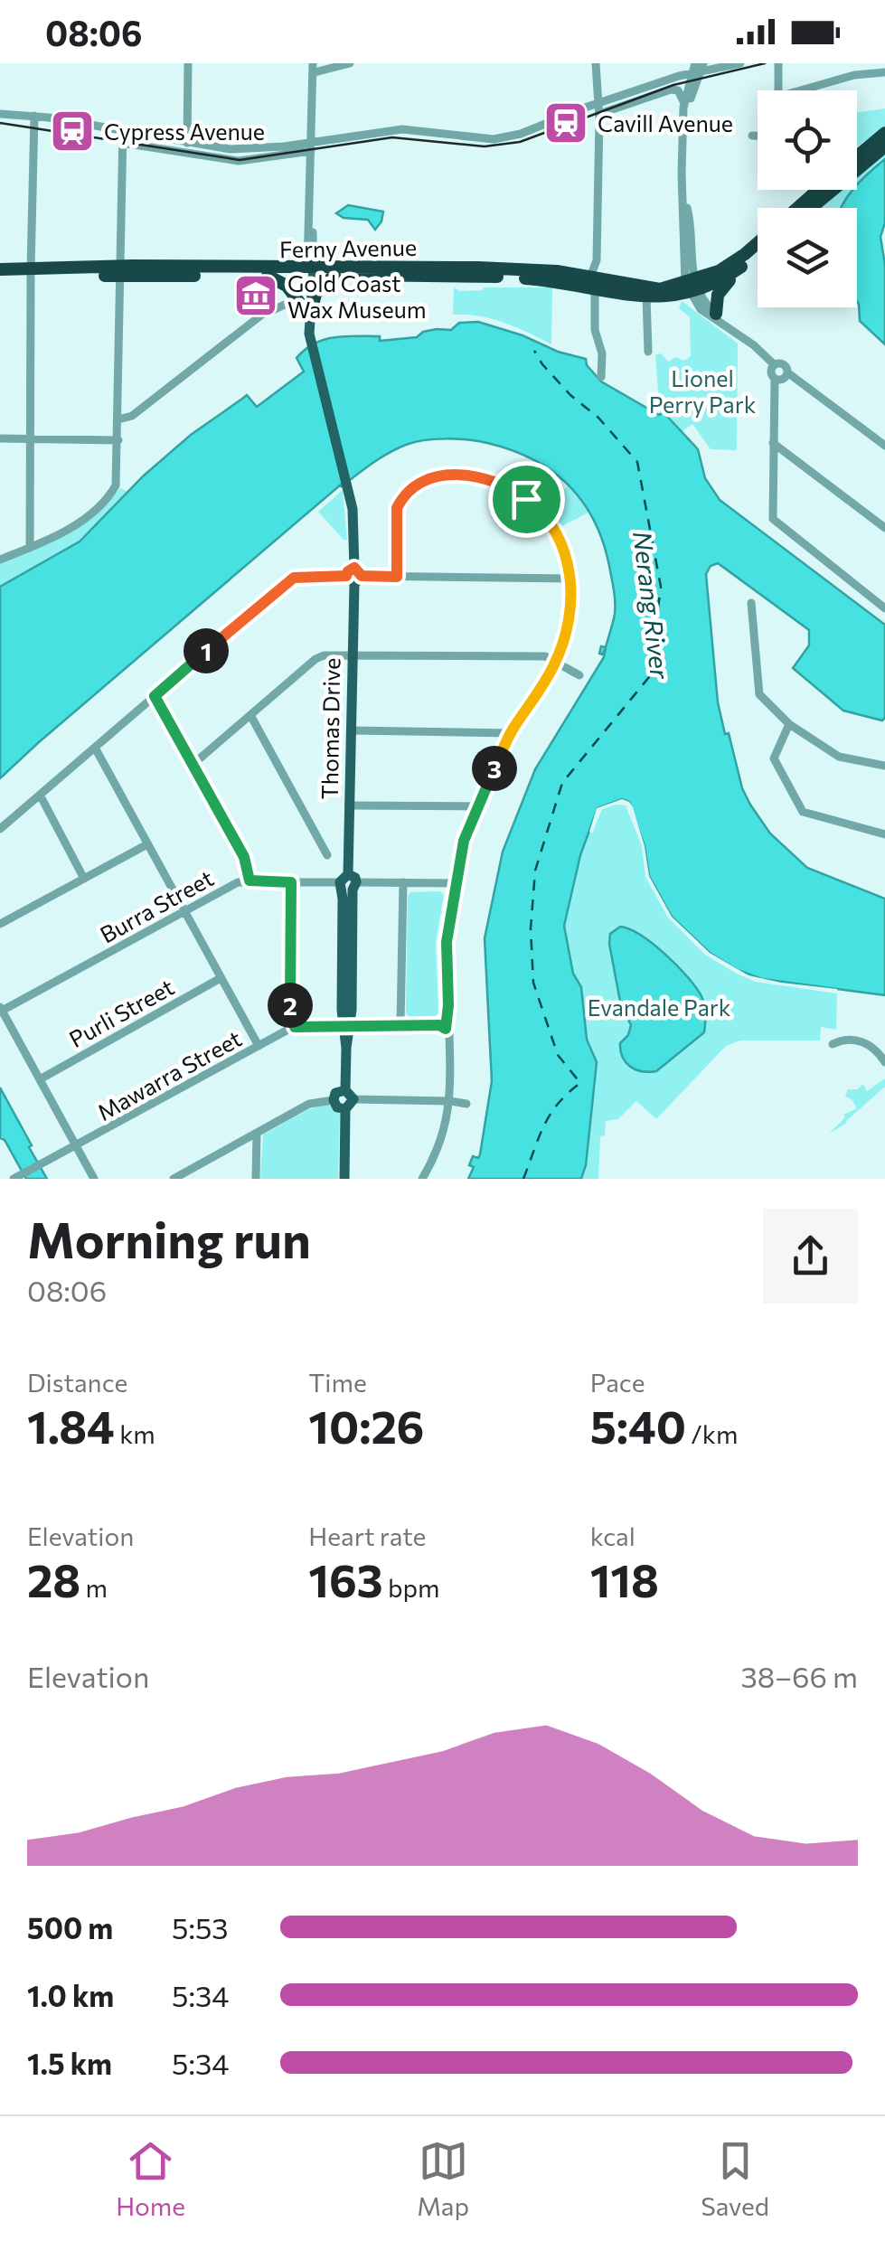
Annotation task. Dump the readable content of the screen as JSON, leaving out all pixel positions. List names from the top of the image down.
{
  "streets": {
    "highway": ["Ferny Avenue"],
    "main road": ["Thomas Drive"],
    "street": ["Burra Street", "Purli Street", "Mawarra Street"]
  },
  "crossings": [
    ["Ferny Avenue", "Thomas Drive"],
    ["Thomas Drive", "Burra Street"],
    ["Thomas Drive", "Mawarra Street"]
  ],
  "water": ["Nerang River"],
  "parks": ["Lionel Perry Park", "Evandale Park"],
  "places": {
    "station": ["Cavill Avenue", "Cypress Avenue"],
    "museum": ["Gold Coast Wax Museum"]
  },
  "page": {
    "status": "08:06",
    "pins": ["1", "3", "2"],
    "heading": ["Morning run", "08:06"],
    "stats": [
      ["Distance", "1.84 km"],
      ["Time", "10:26"],
      ["Pace", "5:40 /km"],
      ["Elevation", "28 m"],
      ["Heart rate", "163 bpm"],
      ["kcal", "118"]
    ],
    "chart": ["Elevation", "38–66 m"],
    "list": [
      {
        "name": "500 m",
        "note": "5:53"
      },
      {
        "name": "1.0 km",
        "note": "5:34"
      },
      {
        "name": "1.5 km",
        "note": "5:34"
      }
    ],
    "tabs": ["Home", "Map", "Saved"]
  }
}
